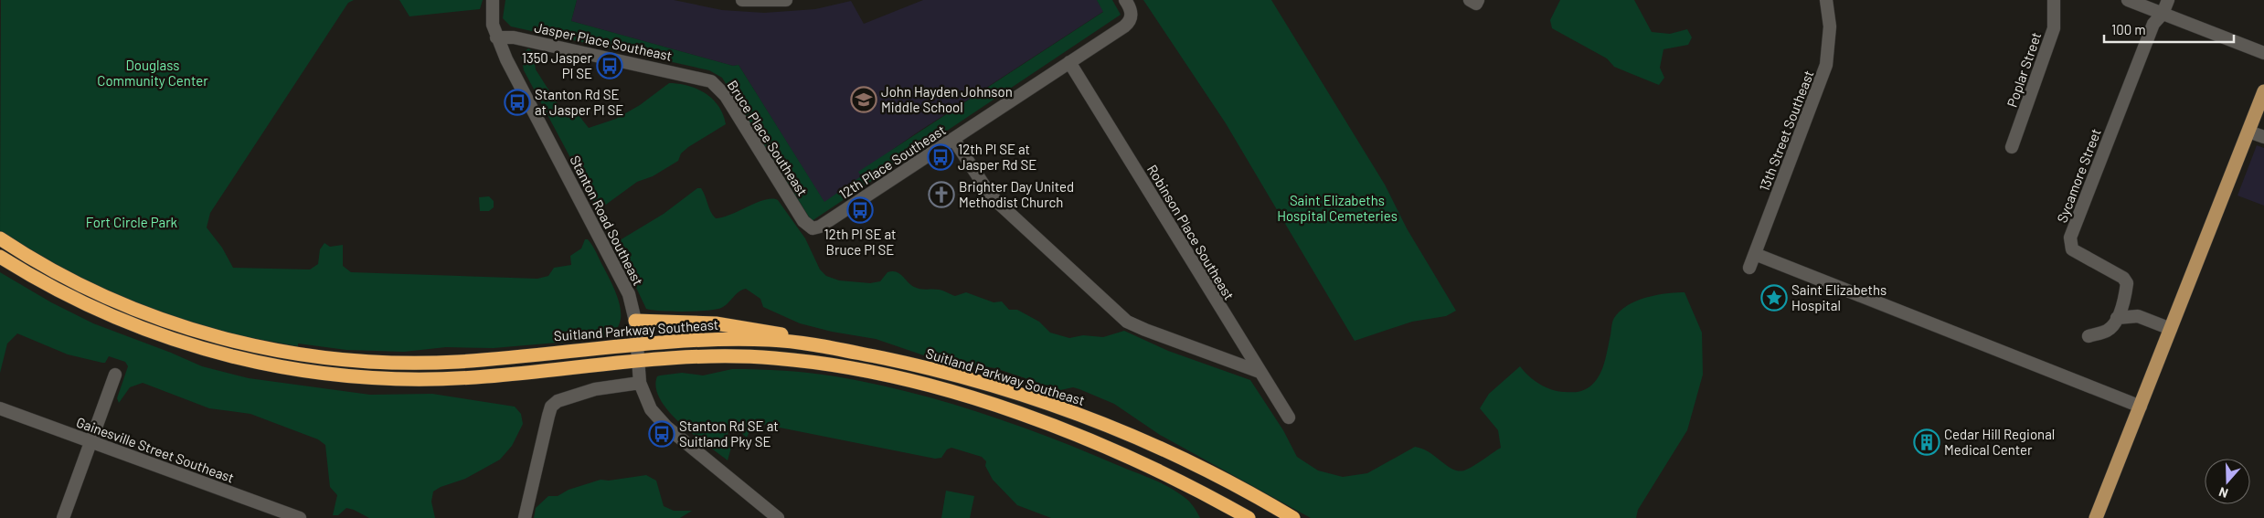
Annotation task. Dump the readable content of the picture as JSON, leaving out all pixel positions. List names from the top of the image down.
{
  "streets": {
    "highway": ["Suitland Parkway Southeast"],
    "street": [
      "Jasper Place Southeast",
      "Poplar Street",
      "13th Street Southeast",
      "Bruce Place Southeast",
      "12th Place Southeast",
      "Sycamore Street",
      "Stanton Road Southeast",
      "Robinson Place Southeast",
      "Gainesville Street Southeast"
    ]
  },
  "crossings": [
    ["Jasper Place Southeast", "Bruce Place Southeast"],
    ["Jasper Place Southeast", "Stanton Road Southeast"],
    ["Bruce Place Southeast", "12th Place Southeast"],
    ["12th Place Southeast", "Robinson Place Southeast"],
    ["Stanton Road Southeast", "Suitland Parkway Southeast"]
  ],
  "parks": ["Douglass Community Center", "Saint Elizabeths Hospital Cemeteries", "Fort Circle Park"],
  "places": {
    "bus stop": [
      "1350 Jasper Pl SE",
      "Stanton Rd SE at Jasper Pl SE",
      "12th Pl SE at Jasper Rd SE",
      "12th Pl SE at Bruce Pl SE",
      "Stanton Rd SE at Suitland Pky SE"
    ],
    "school or university": ["John Hayden Johnson Middle School"],
    "church": ["Brighter Day United Methodist Church"],
    "place": ["Saint Elizabeths Hospital"],
    "building": ["Cedar Hill Regional Medical Center"]
  },
  "scale_bar": "100 m",
  "north": "bottom"
}
